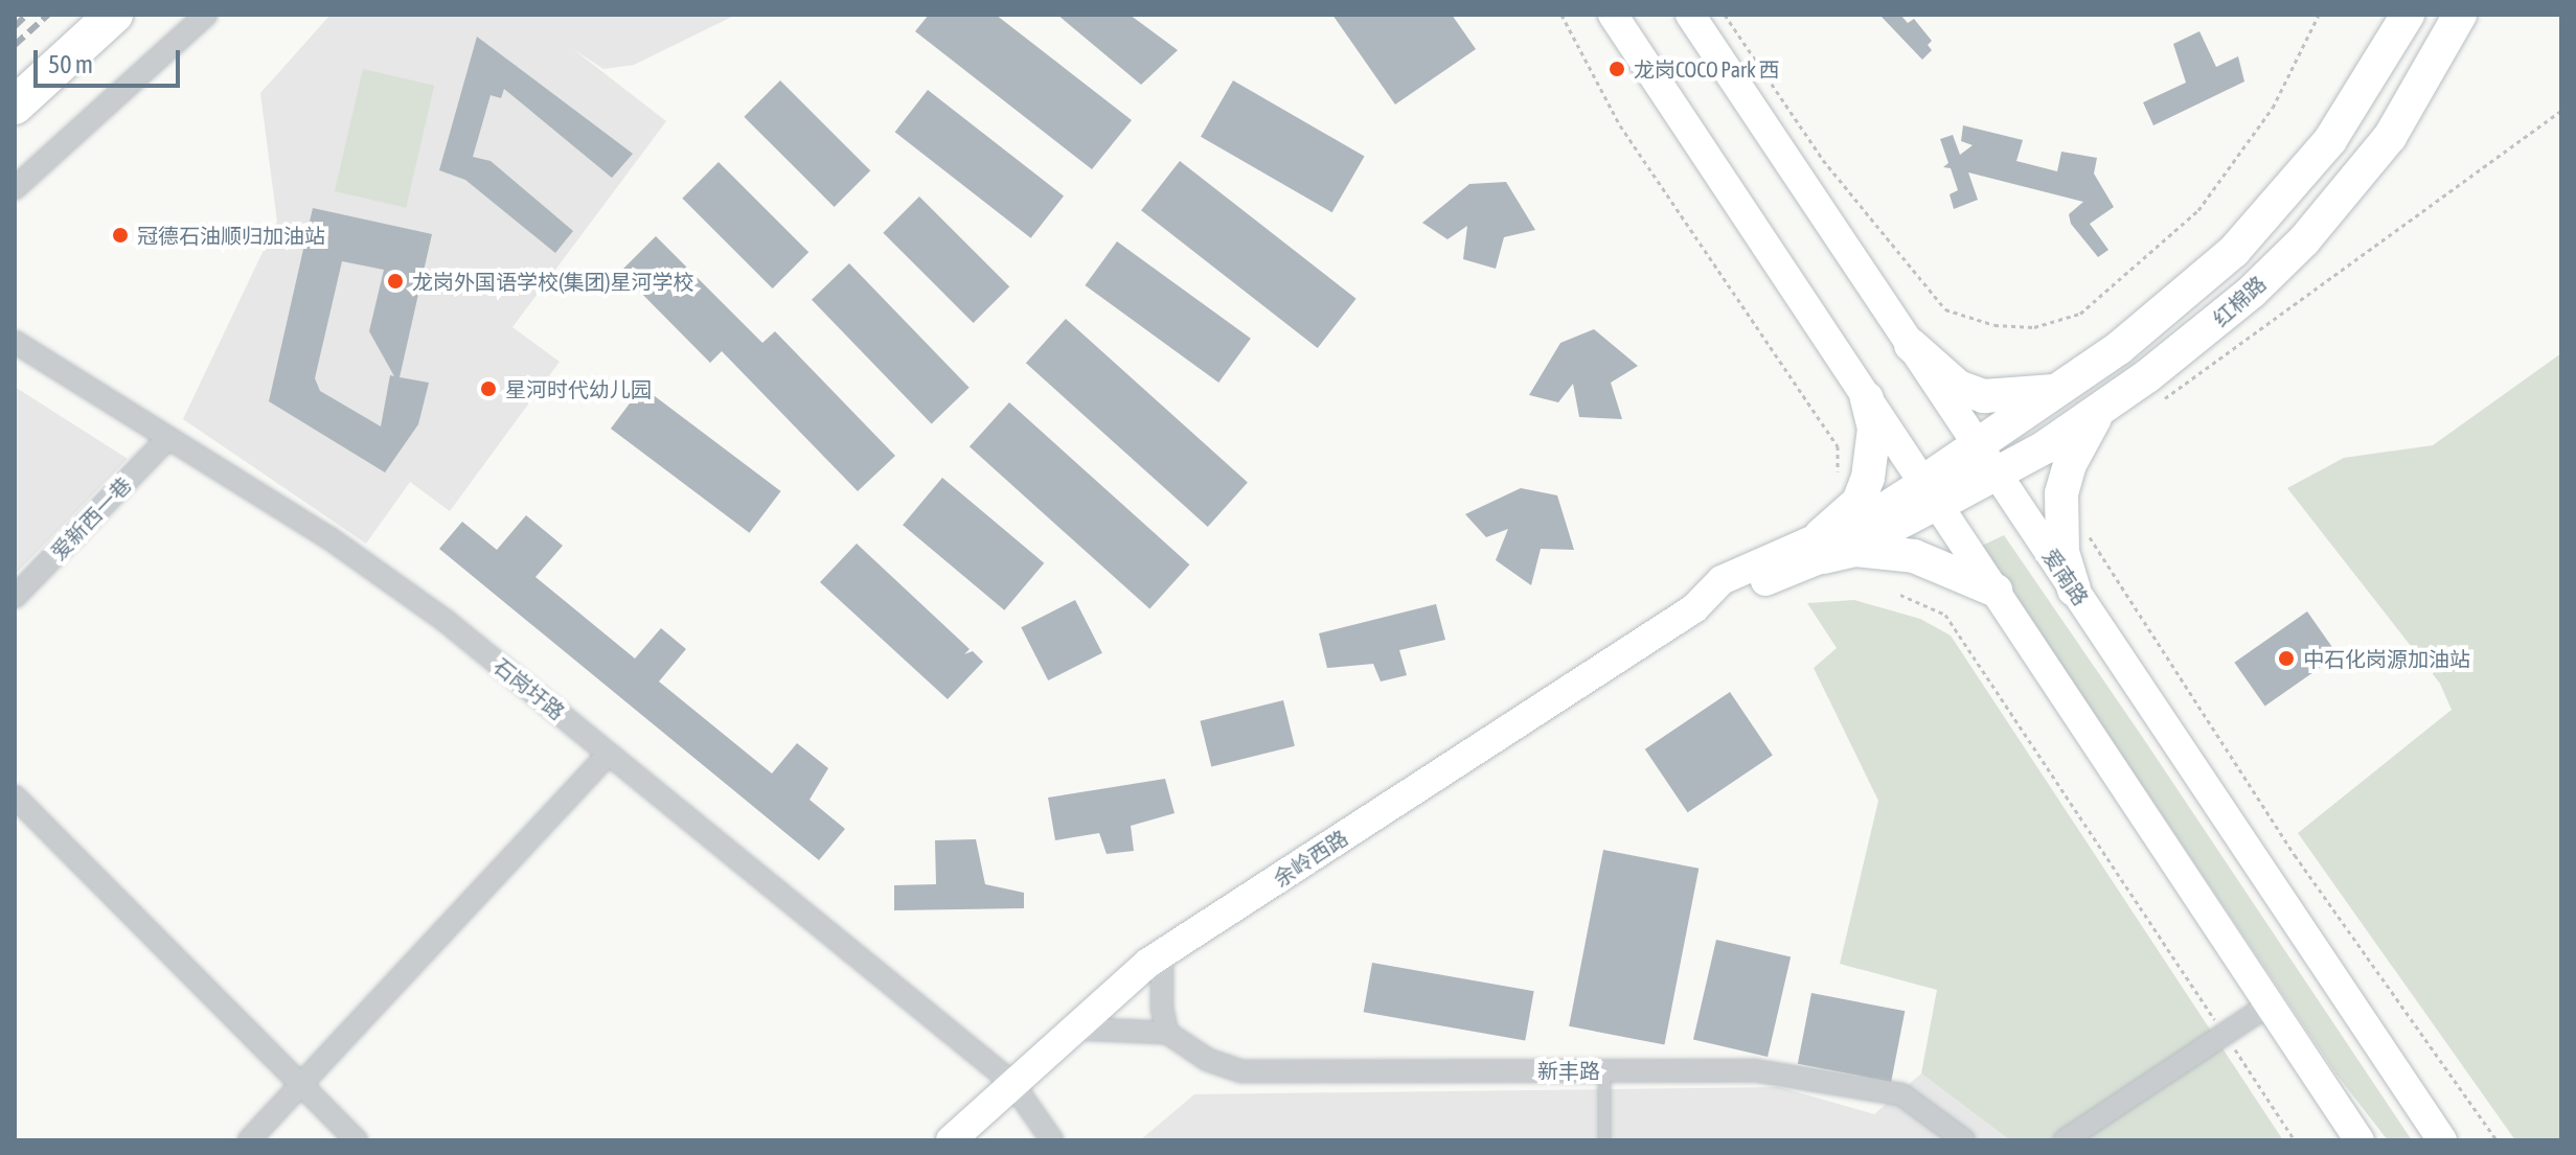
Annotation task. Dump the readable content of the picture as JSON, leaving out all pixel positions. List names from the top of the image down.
{
  "streets": {
    "main road": ["红棉路", "爱南路", "余岭西路"],
    "street": ["爱新西一巷", "石岗圩路", "新丰路"]
  },
  "crossings": [
    ["红棉路", "爱南路"],
    ["红棉路", "余岭西路"],
    ["爱新西一巷", "石岗圩路"],
    ["石岗圩路", "余岭西路"]
  ],
  "places": [
    "龙岗COCO Park 西",
    "冠德石油顺归加油站",
    "龙岗外国语学校(集团)星河学校",
    "星河时代幼儿园",
    "中石化岗源加油站"
  ],
  "scale_bar": "50 m"
}
